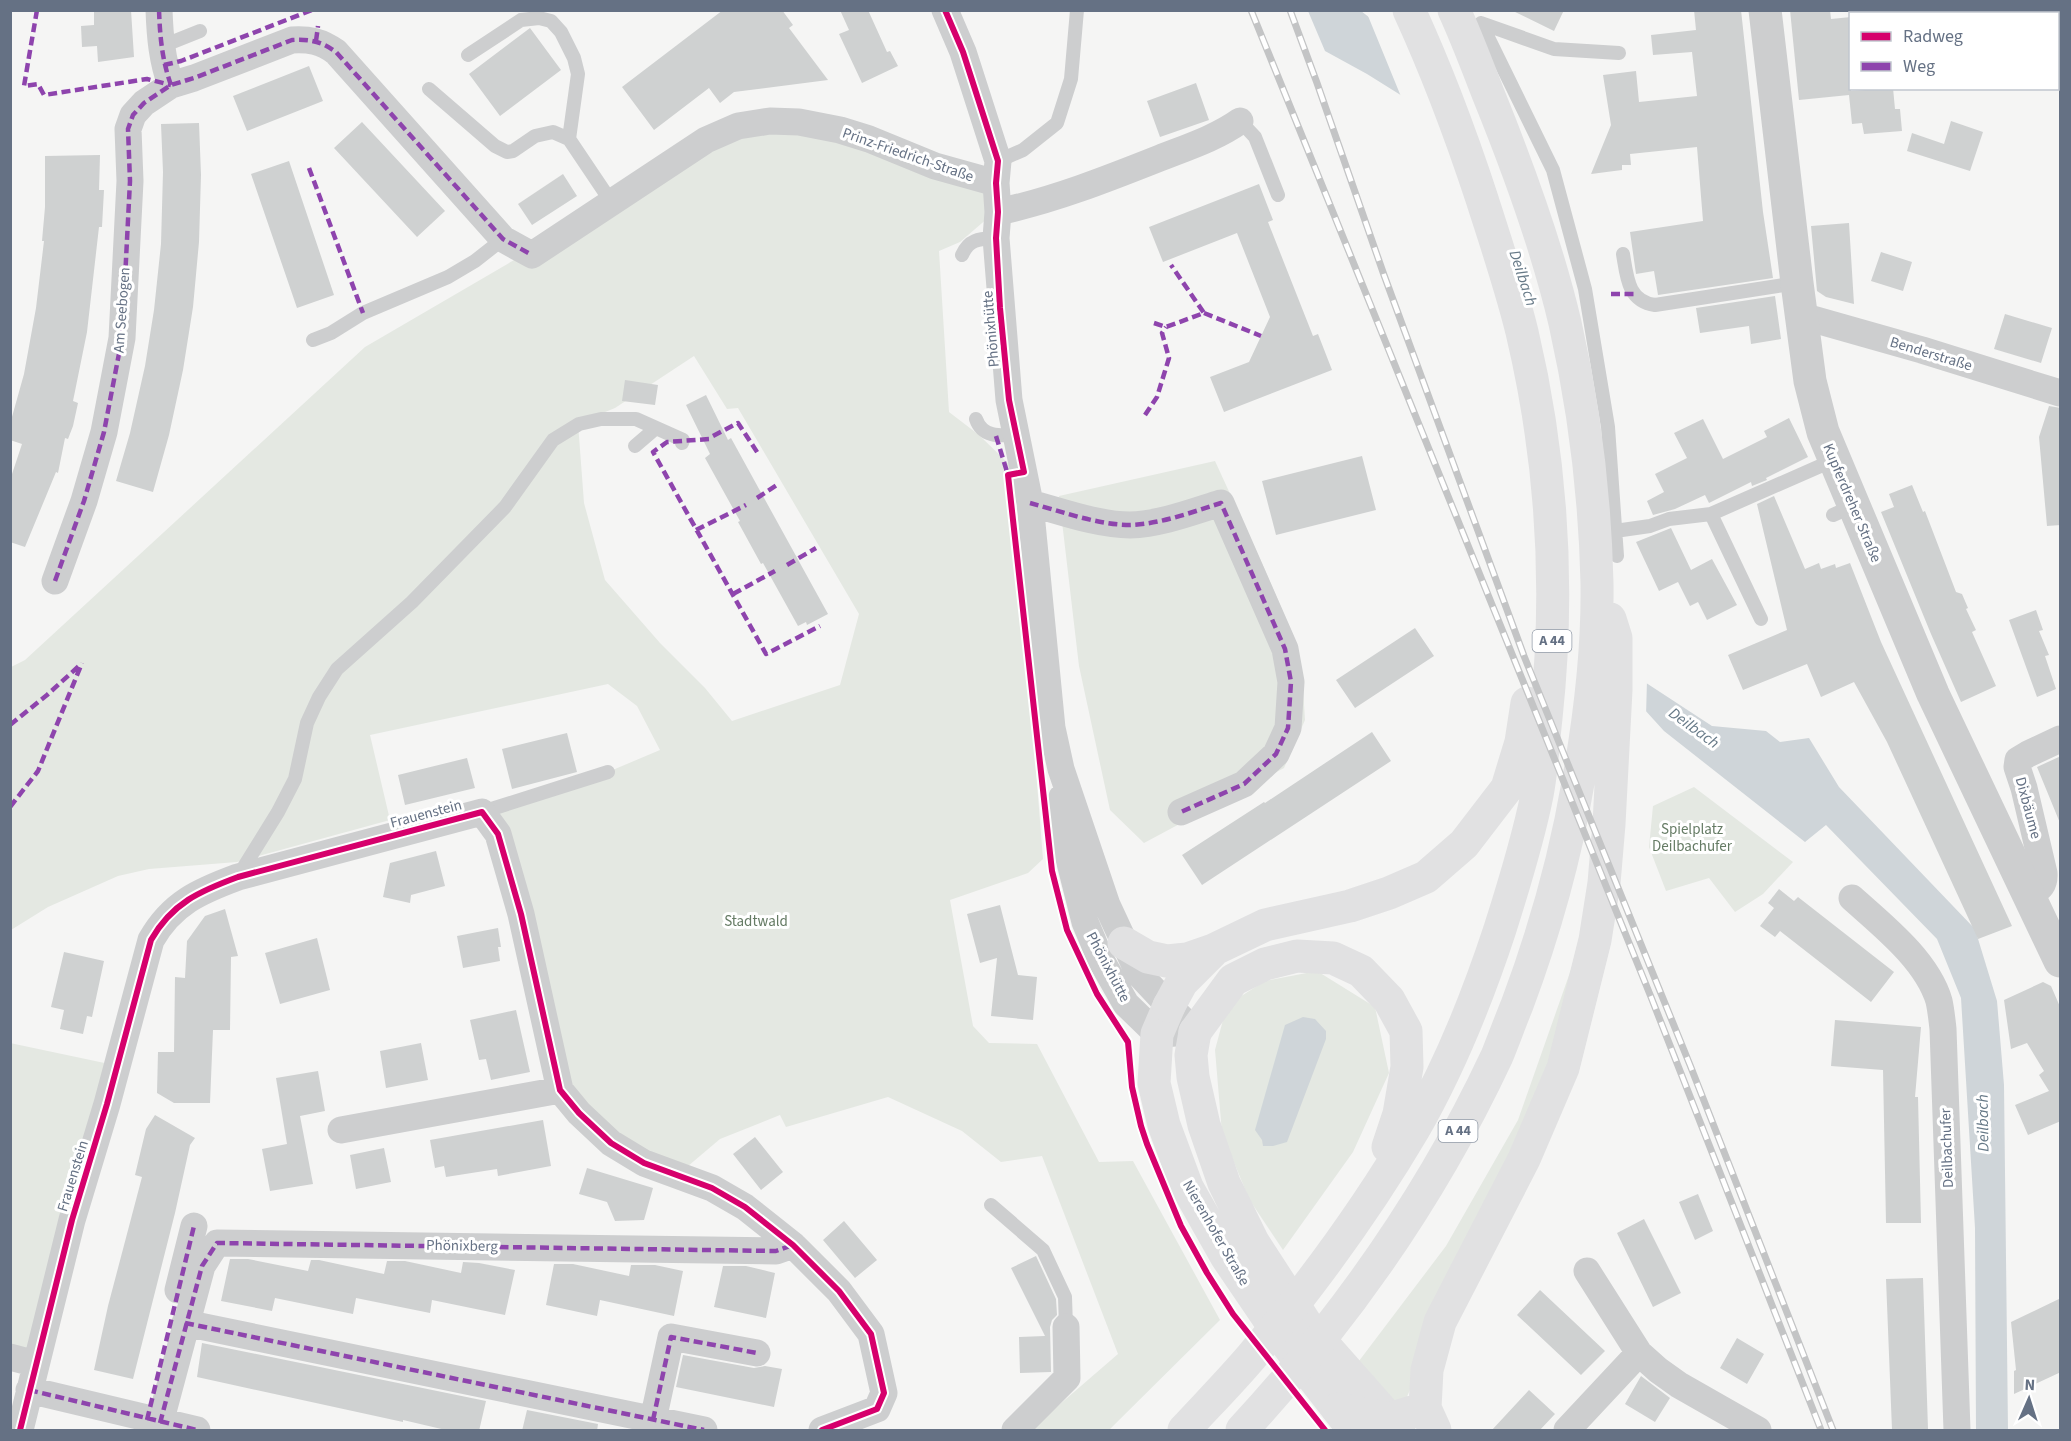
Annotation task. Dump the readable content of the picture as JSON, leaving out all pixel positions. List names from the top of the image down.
{
  "streets": {
    "main road": ["A 44", "Nierenhofer Straße"],
    "street": [
      "Prinz-Friedrich-Straße",
      "Am Seebogen",
      "Phönixhütte",
      "Benderstraße",
      "Kupferdreher Straße",
      "Dixbäume",
      "Frauenstein",
      "Deilbachufer",
      "Phönixberg"
    ]
  },
  "crossings": [
    ["Prinz-Friedrich-Straße", "Am Seebogen"],
    ["Prinz-Friedrich-Straße", "Phönixhütte"],
    ["Phönixhütte", "Nierenhofer Straße"],
    ["Benderstraße", "Kupferdreher Straße"],
    ["Kupferdreher Straße", "Dixbäume"],
    ["Frauenstein", "Phönixberg"]
  ],
  "water": ["Deilbach"],
  "parks": ["Spielplatz Deilbachufer", "Stadtwald"],
  "legend": ["Radweg", "Weg"],
  "north": "top"
}
